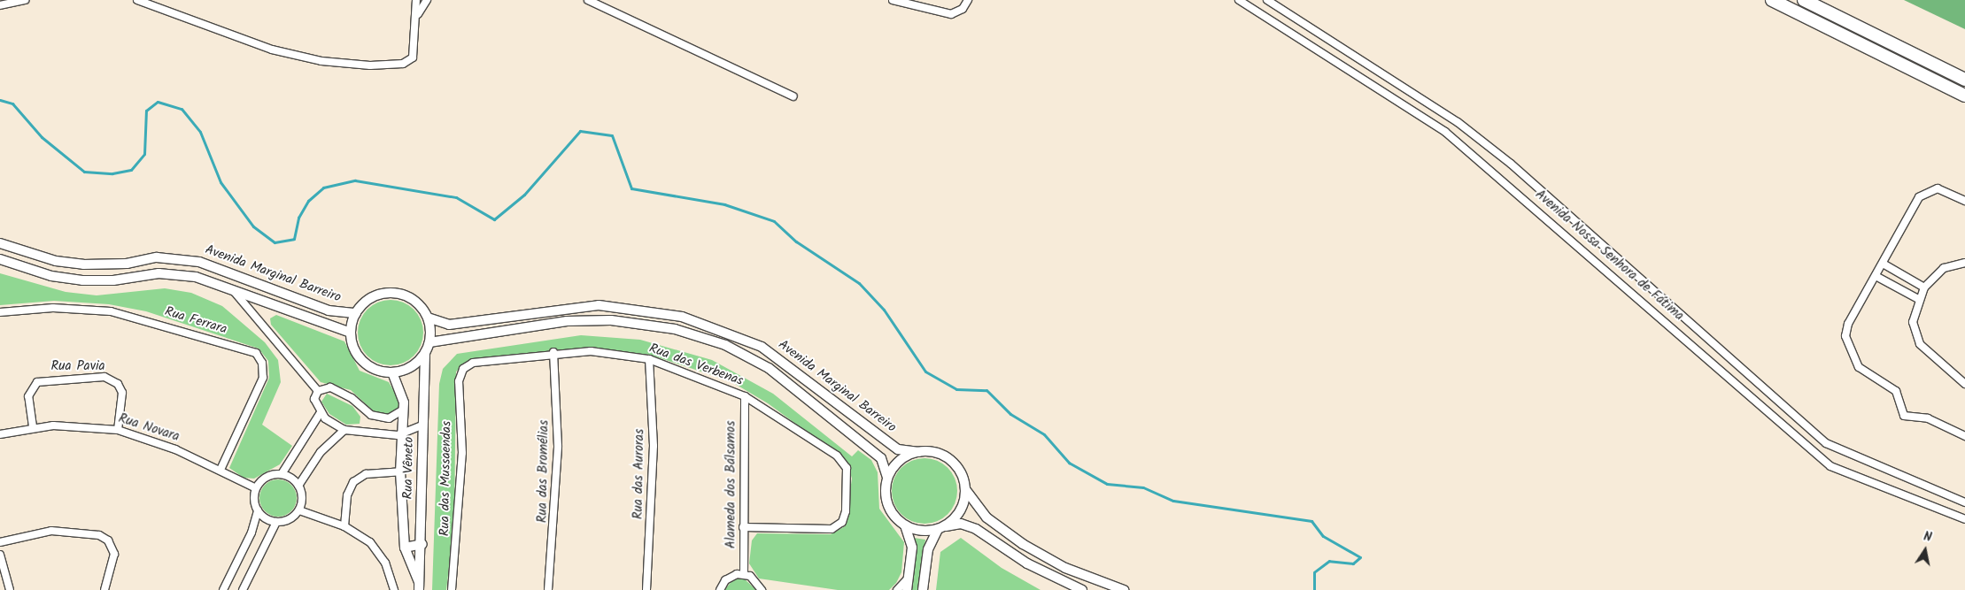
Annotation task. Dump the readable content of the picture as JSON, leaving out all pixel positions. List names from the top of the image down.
{
  "streets": {
    "street": [
      "Avenida Nossa Senhora de Fátima",
      "Avenida Marginal Barreiro",
      "Rua Ferrara",
      "Rua das Verbenas",
      "Rua Pavia",
      "Rua Novara",
      "Rua Vêneto",
      "Rua das Bromélias",
      "Rua das Auroras",
      "Rua das Mussaendas",
      "Alameda dos Bálsamos"
    ]
  },
  "crossings": [
    ["Avenida Marginal Barreiro", "Rua Vêneto"],
    ["Rua Ferrara", "Rua Novara"],
    ["Rua das Verbenas", "Rua das Bromélias"],
    ["Rua das Verbenas", "Rua das Auroras"],
    ["Rua das Verbenas", "Rua das Mussaendas"],
    ["Rua das Verbenas", "Alameda dos Bálsamos"],
    ["Rua Pavia", "Rua Novara"]
  ],
  "north": "top"
}
